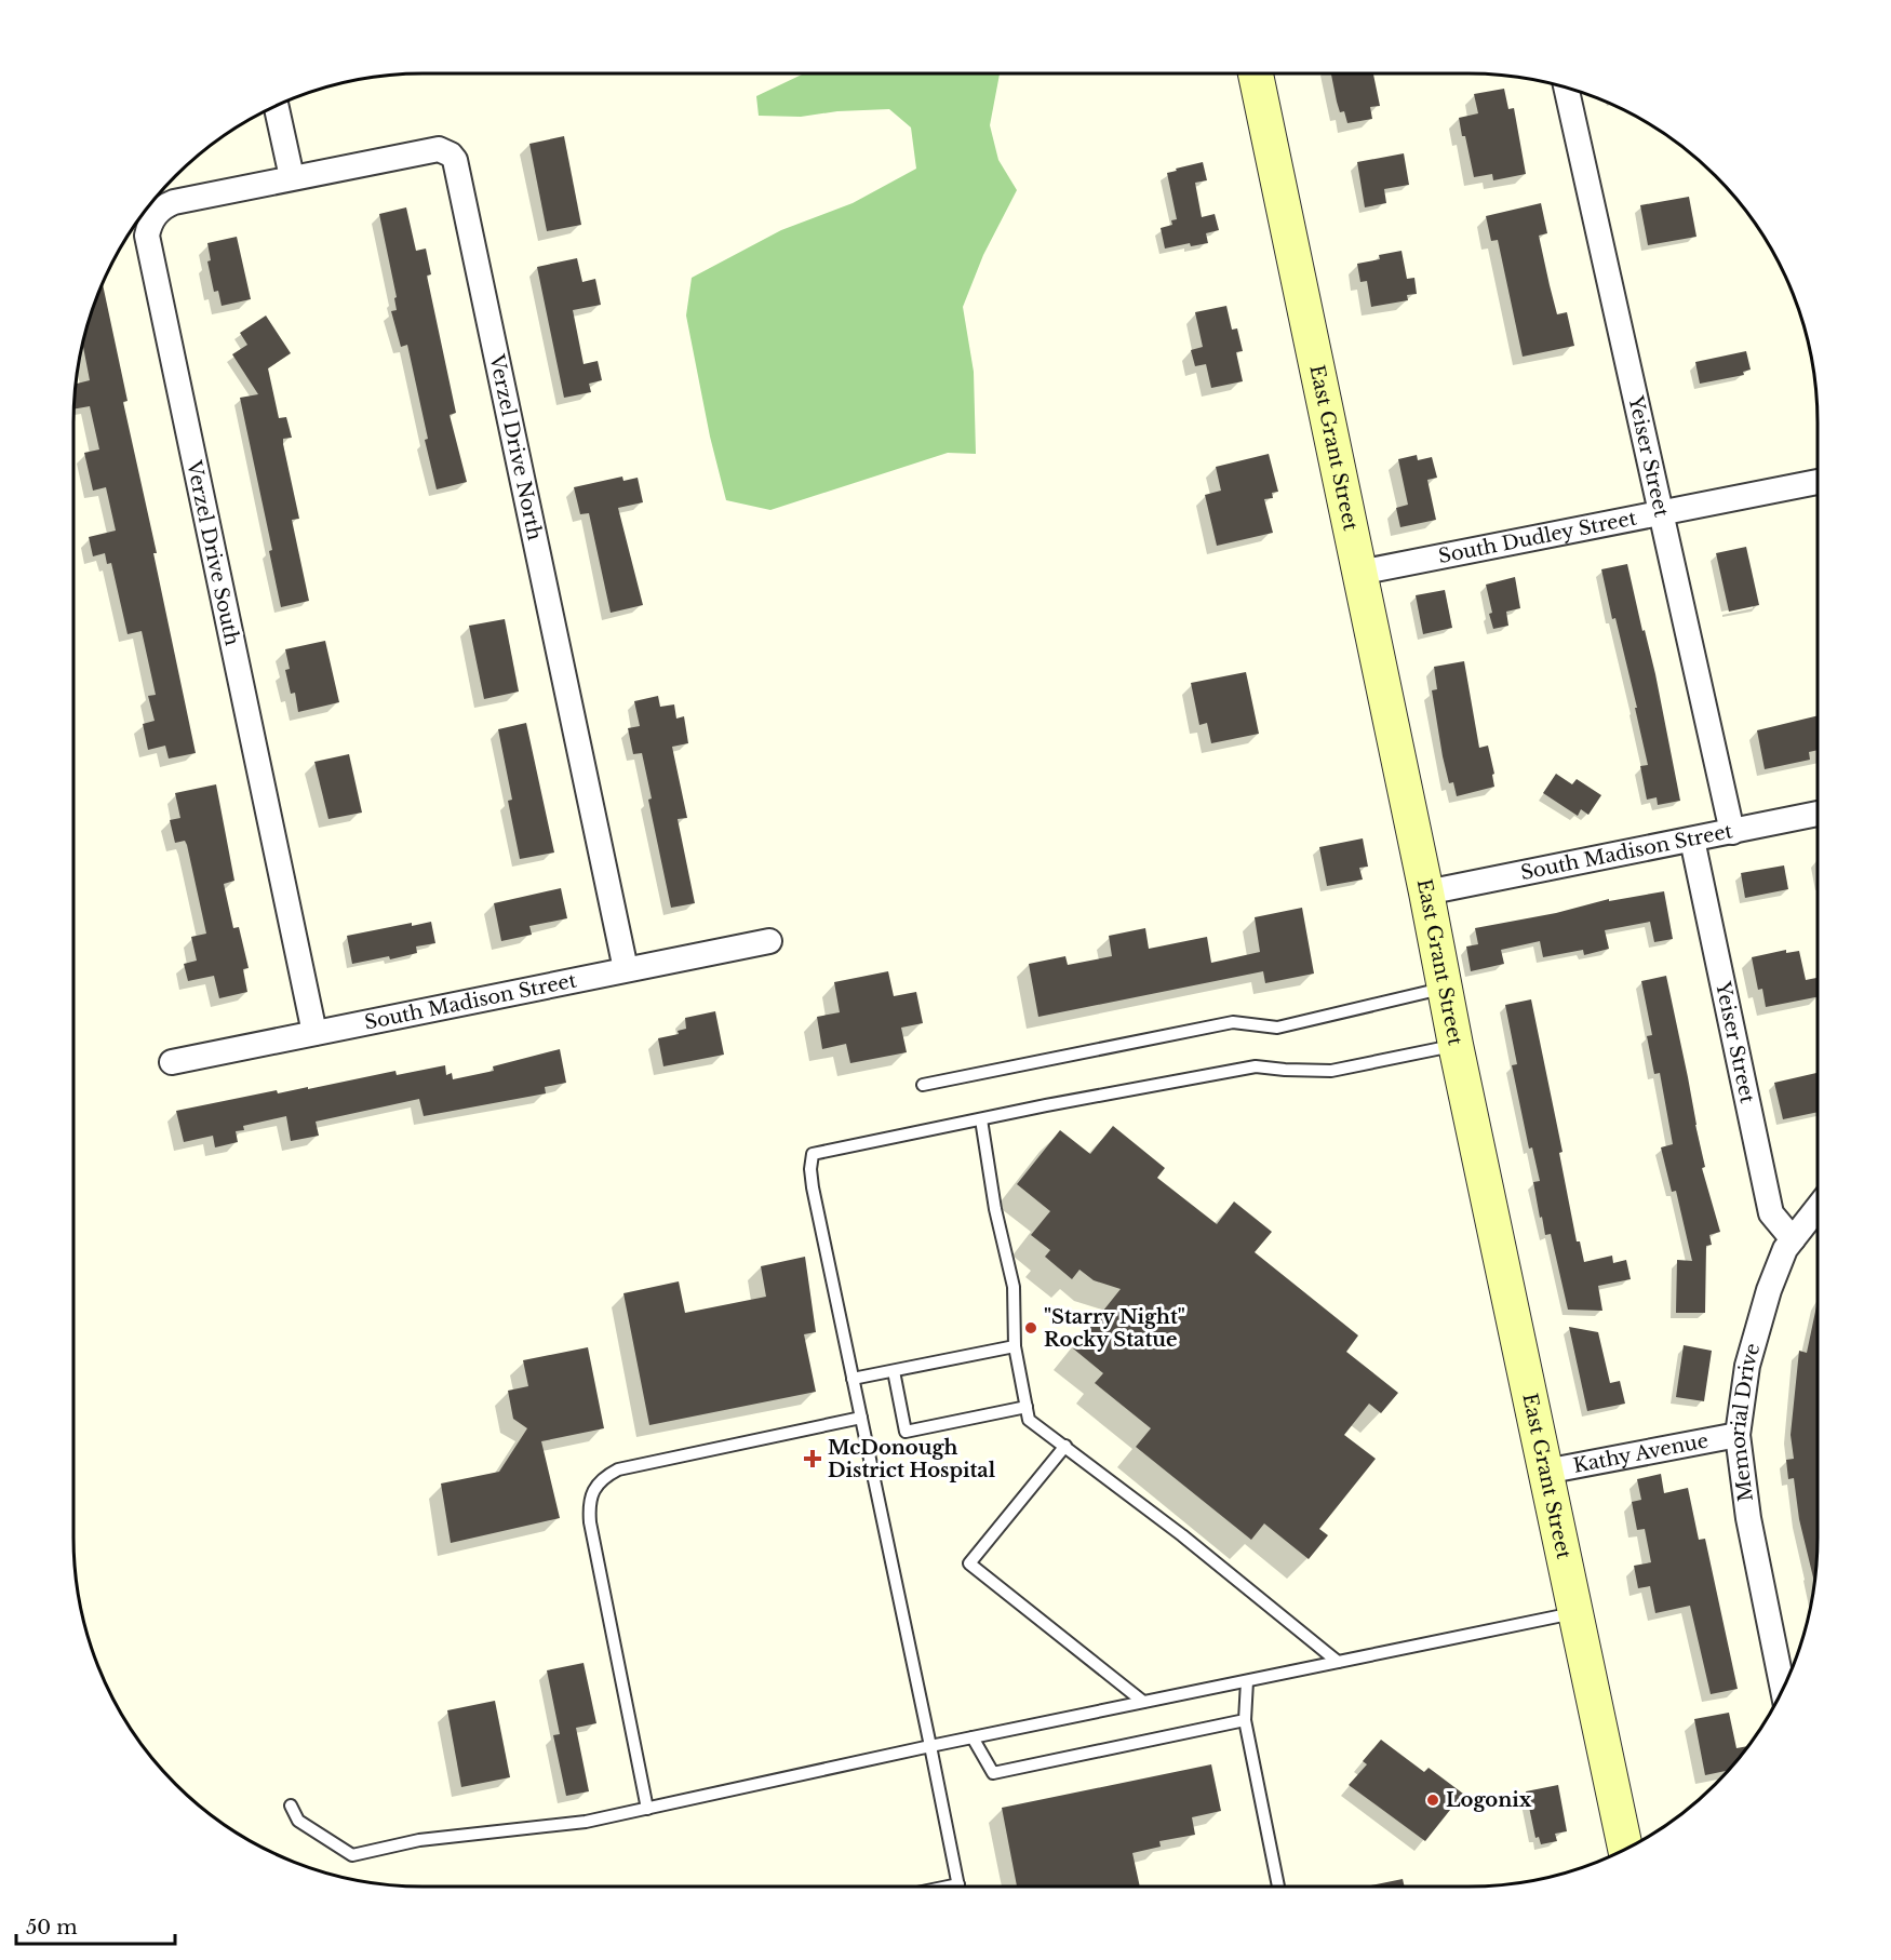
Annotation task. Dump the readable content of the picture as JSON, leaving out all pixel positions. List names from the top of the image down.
{
  "streets": {
    "main road": ["East Grant Street"],
    "street": [
      "Verzel Drive North",
      "Yeiser Street",
      "South Dudley Street",
      "Verzel Drive South",
      "South Madison Street",
      "Memorial Drive",
      "Kathy Avenue"
    ]
  },
  "crossings": [
    ["Verzel Drive North", "Verzel Drive South"],
    ["Verzel Drive North", "South Madison Street"],
    ["East Grant Street", "South Dudley Street"],
    ["East Grant Street", "South Madison Street"],
    ["East Grant Street", "Kathy Avenue"],
    ["Yeiser Street", "South Dudley Street"],
    ["Yeiser Street", "South Madison Street"],
    ["Yeiser Street", "Memorial Drive"],
    ["Verzel Drive South", "South Madison Street"],
    ["Memorial Drive", "Kathy Avenue"]
  ],
  "places": {
    "other": ["\"Starry Night\" Rocky Statue", "Logonix"],
    "health": ["McDonough District Hospital"]
  },
  "scale_bar": "50 m"
}
